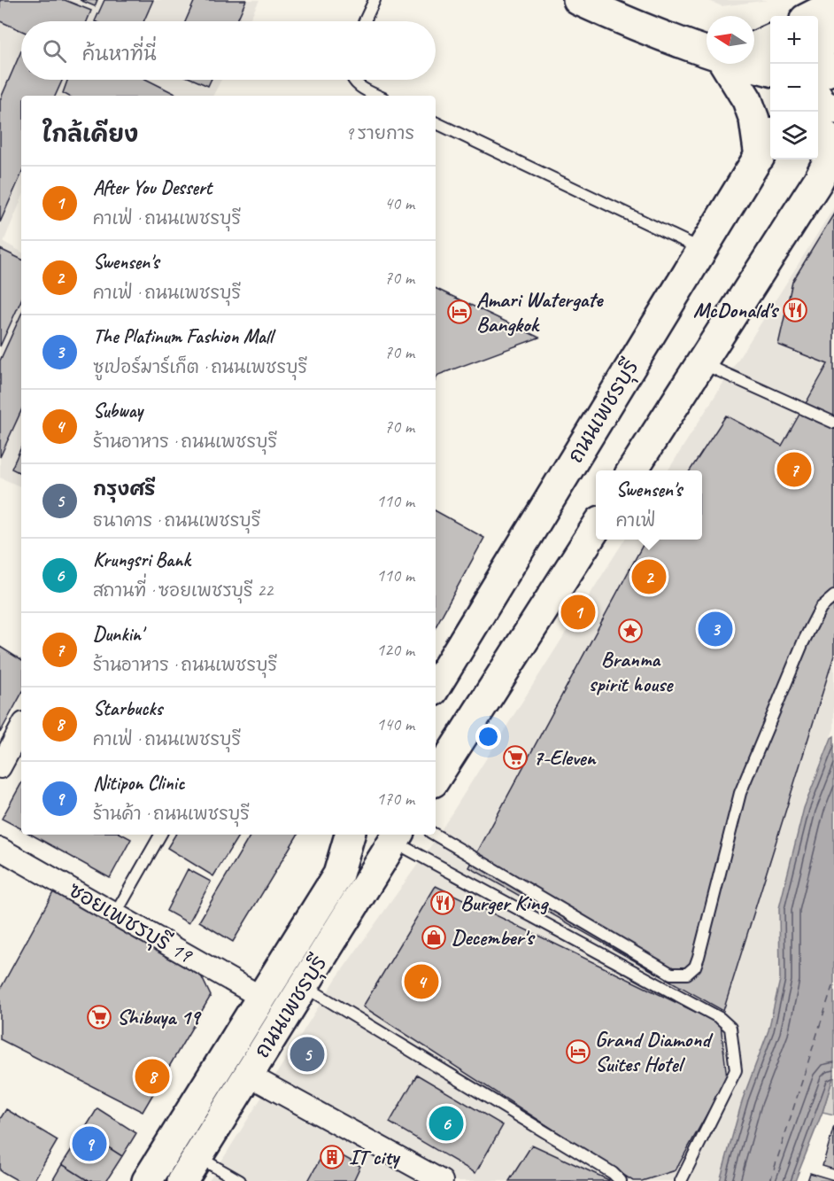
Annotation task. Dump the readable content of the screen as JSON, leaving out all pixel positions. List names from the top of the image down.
{
  "streets": {
    "main road": ["ถนนเพชรบุรี"],
    "street": ["ซอยเพชรบุรี 19"]
  },
  "crossings": [
    ["ถนนเพชรบุรี", "ซอยเพชรบุรี 19"]
  ],
  "places": {
    "restaurant": ["McDonald's", "Burger King"],
    "hotel": ["Amari Watergate Bangkok", "Grand Diamond Suites Hotel"],
    "place": ["Branma spirit house"],
    "supermarket": ["7-Eleven", "Shibuya 19"],
    "shop": ["December's"],
    "building": ["IT city"]
  },
  "north": "left",
  "page": {
    "map_buttons": ["+", "−"],
    "search": "ค้นหาที่นี่",
    "heading": ["ใกล้เคียง", "9 รายการ"],
    "list": [
      {
        "mark": "1",
        "name": "After You Dessert",
        "note": "คาเฟ่ · ถนนเพชรบุรี",
        "value": "40 m"
      },
      {
        "mark": "2",
        "name": "Swensen's",
        "note": "คาเฟ่ · ถนนเพชรบุรี",
        "value": "70 m"
      },
      {
        "mark": "3",
        "name": "The Platinum Fashion Mall",
        "note": "ซูเปอร์มาร์เก็ต · ถนนเพชรบุรี",
        "value": "70 m"
      },
      {
        "mark": "4",
        "name": "Subway",
        "note": "ร้านอาหาร · ถนนเพชรบุรี",
        "value": "70 m"
      },
      {
        "mark": "5",
        "name": "กรุงศรี",
        "note": "ธนาคาร · ถนนเพชรบุรี",
        "value": "110 m"
      },
      {
        "mark": "6",
        "name": "Krungsri Bank",
        "note": "สถานที่ · ซอยเพชรบุรี 22",
        "value": "110 m"
      },
      {
        "mark": "7",
        "name": "Dunkin'",
        "note": "ร้านอาหาร · ถนนเพชรบุรี",
        "value": "120 m"
      },
      {
        "mark": "8",
        "name": "Starbucks",
        "note": "คาเฟ่ · ถนนเพชรบุรี",
        "value": "140 m"
      },
      {
        "mark": "9",
        "name": "Nitipon Clinic",
        "note": "ร้านค้า · ถนนเพชรบุรี",
        "value": "170 m"
      }
    ],
    "pins": [
      "7",
      "2",
      "1",
      "3",
      "4",
      "5",
      "8",
      "6",
      "9"
    ],
    "popup": ["Swensen's", "คาเฟ่"]
  }
}
